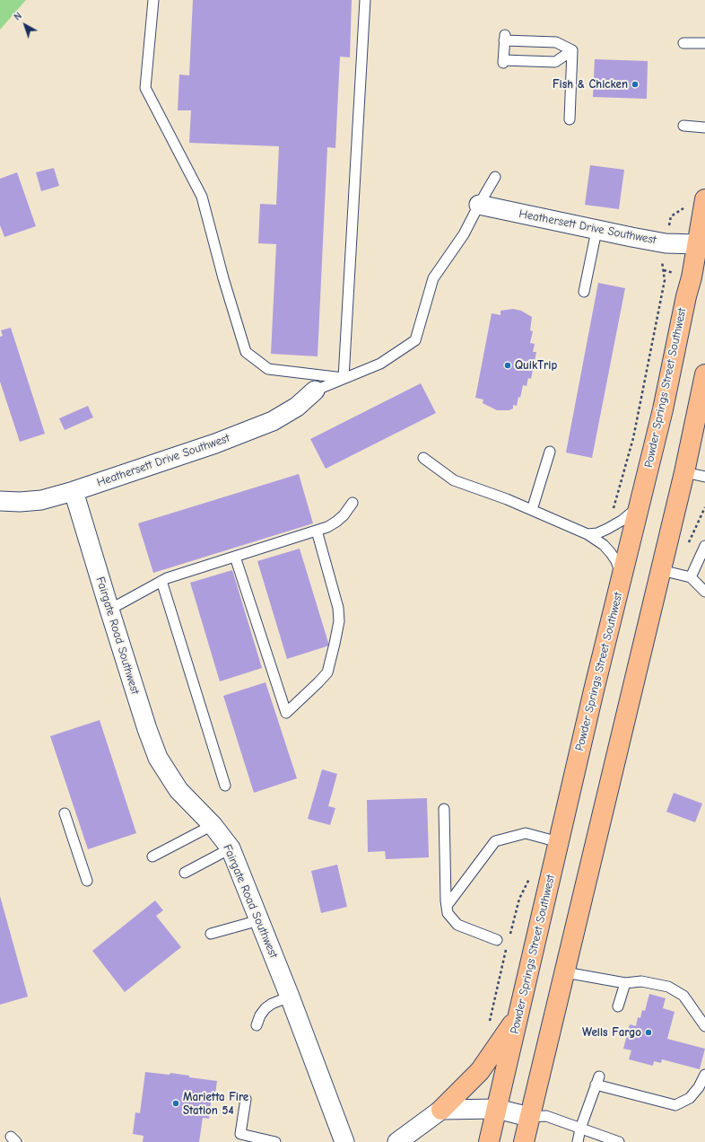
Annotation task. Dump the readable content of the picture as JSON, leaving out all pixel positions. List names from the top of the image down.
{
  "streets": {
    "main road": ["Powder Springs Street Southwest"],
    "street": ["Heathersett Drive Southwest", "Fairgate Road Southwest"]
  },
  "crossings": [
    ["Heathersett Drive Southwest", "Powder Springs Street Southwest"],
    ["Heathersett Drive Southwest", "Fairgate Road Southwest"]
  ],
  "places": [
    "Fish & Chicken",
    "QuikTrip",
    "Wells Fargo",
    "Marietta Fire Station 54"
  ],
  "north": "top left"
}
